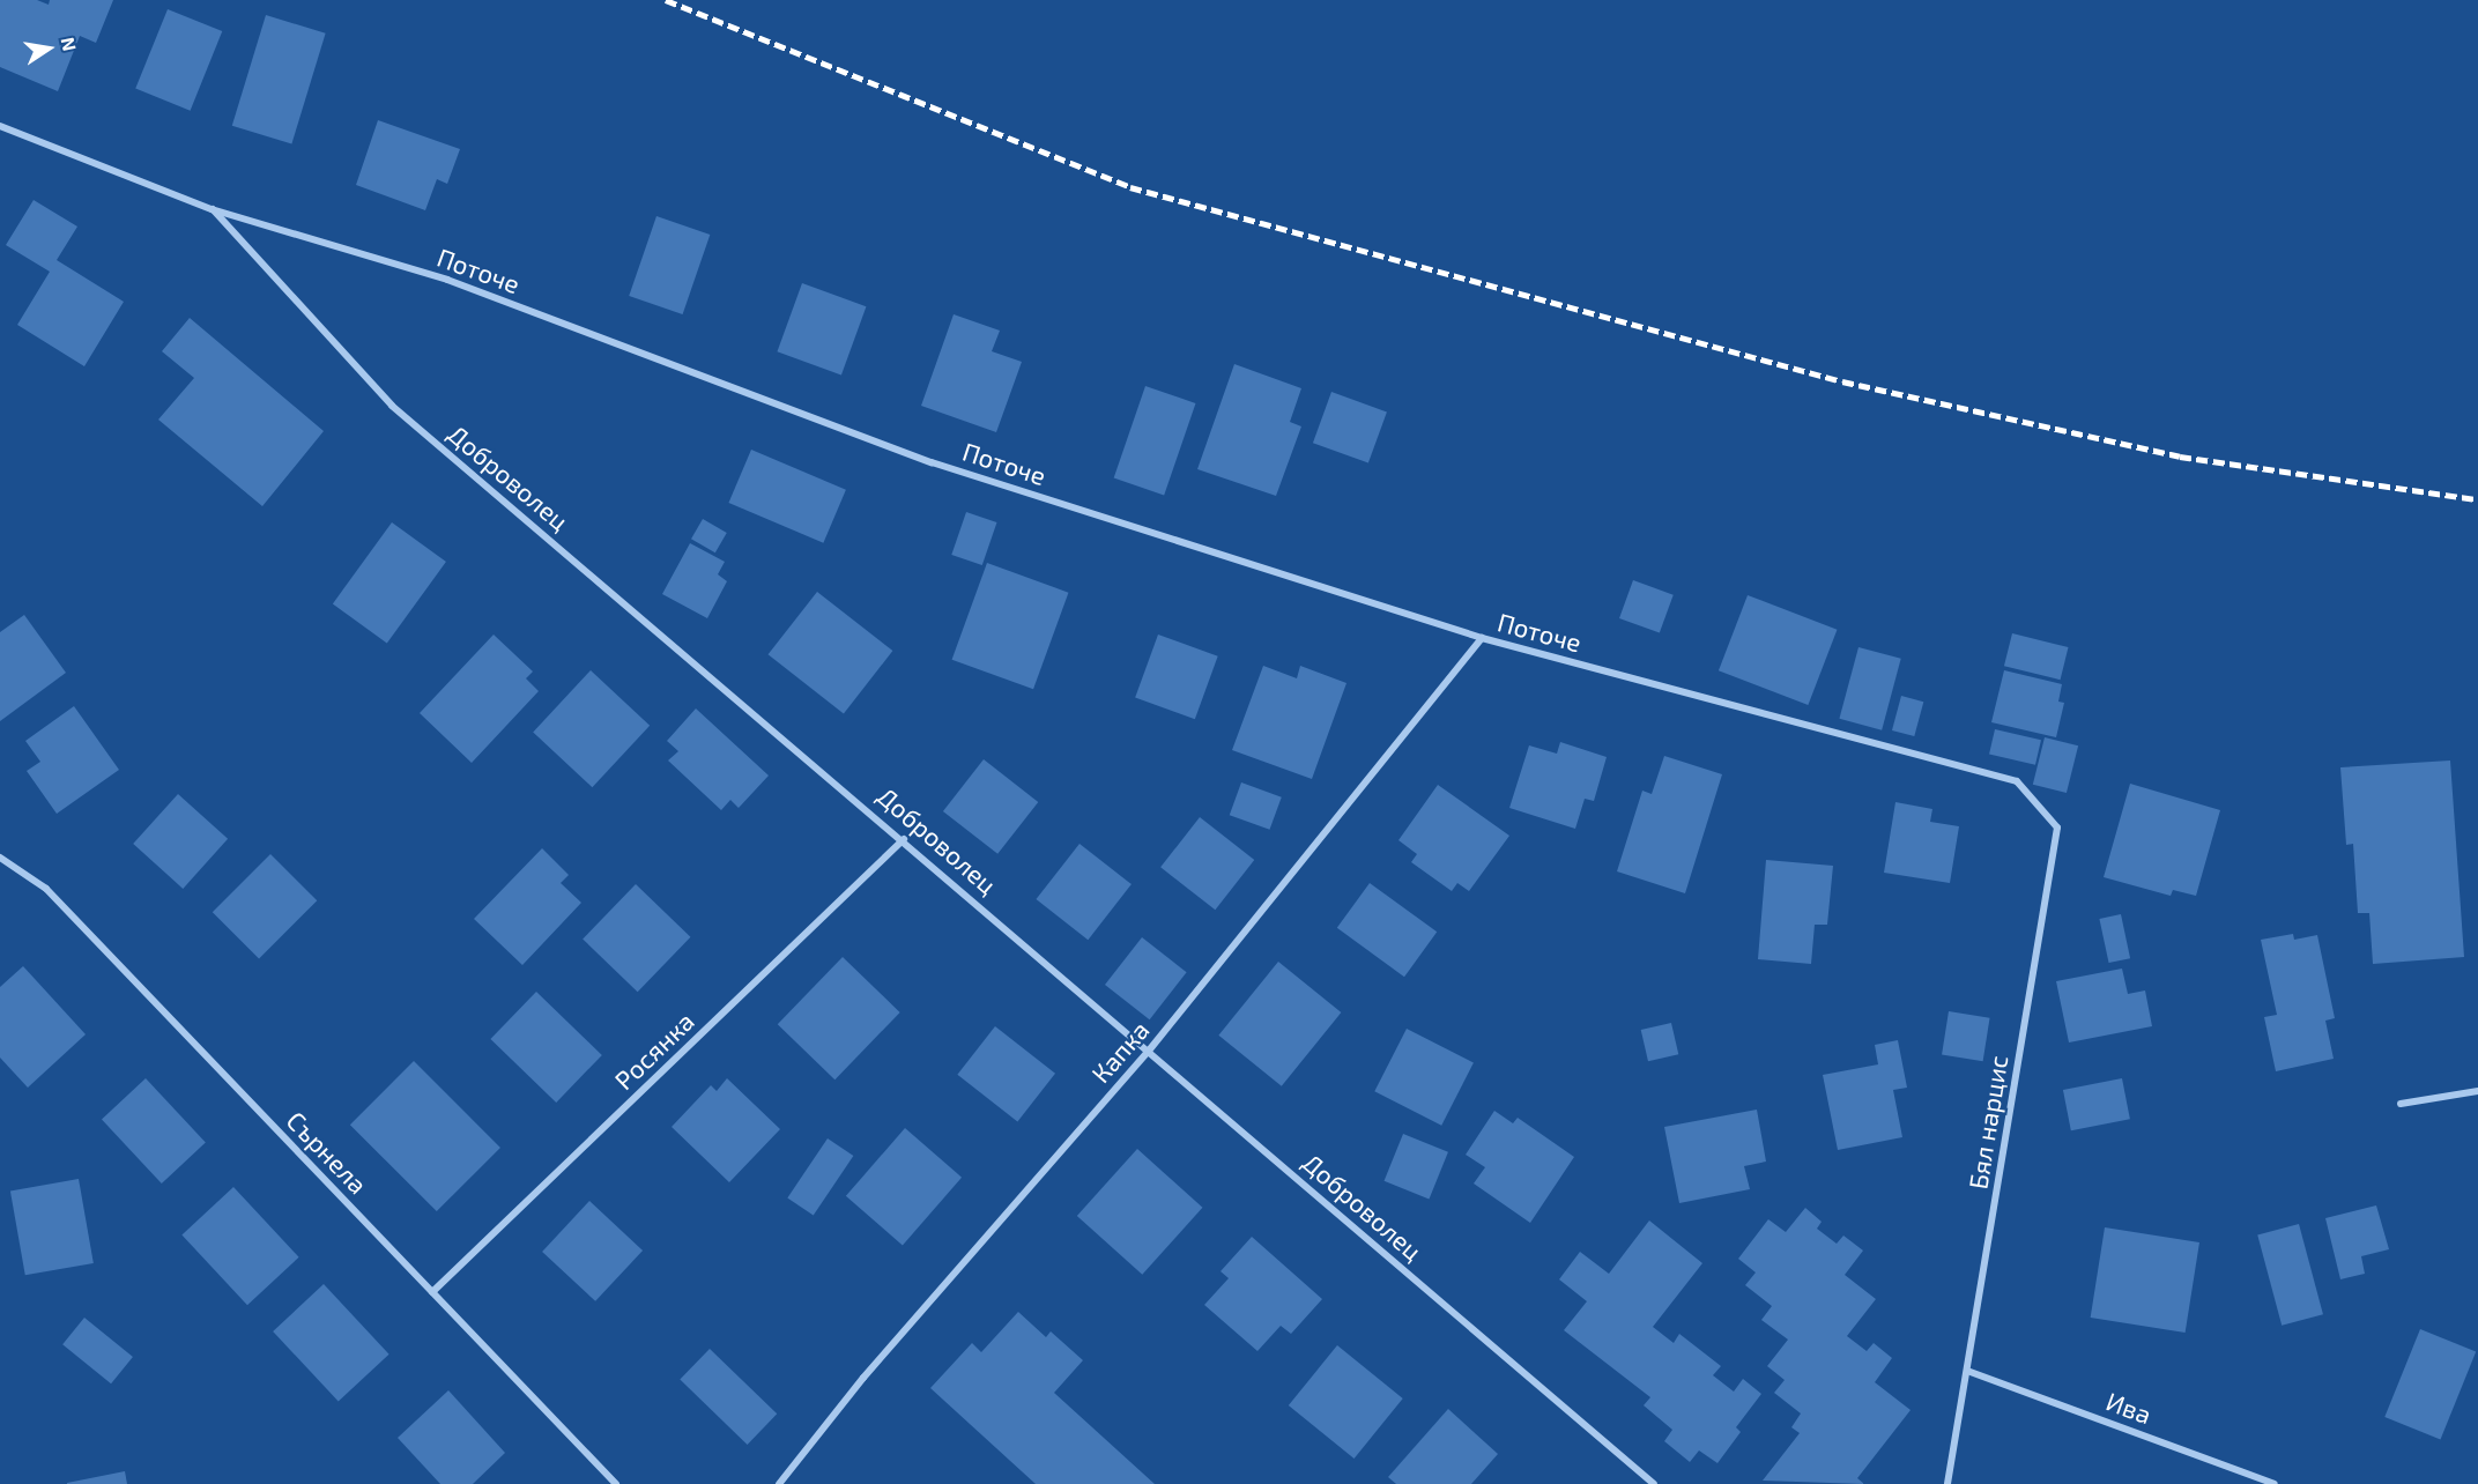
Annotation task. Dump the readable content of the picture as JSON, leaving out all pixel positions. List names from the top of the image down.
{
  "streets": {
    "street": [
      "Поточе",
      "Доброволец",
      "Росянка",
      "Капка",
      "Бял нарцис",
      "Сърнела",
      "Ива"
    ]
  },
  "crossings": [
    ["Поточе", "Доброволец"],
    ["Поточе", "Капка"],
    ["Поточе", "Бял нарцис"],
    ["Доброволец", "Росянка"],
    ["Доброволец", "Капка"],
    ["Росянка", "Сърнела"],
    ["Бял нарцис", "Ива"]
  ],
  "north": "right"
}
